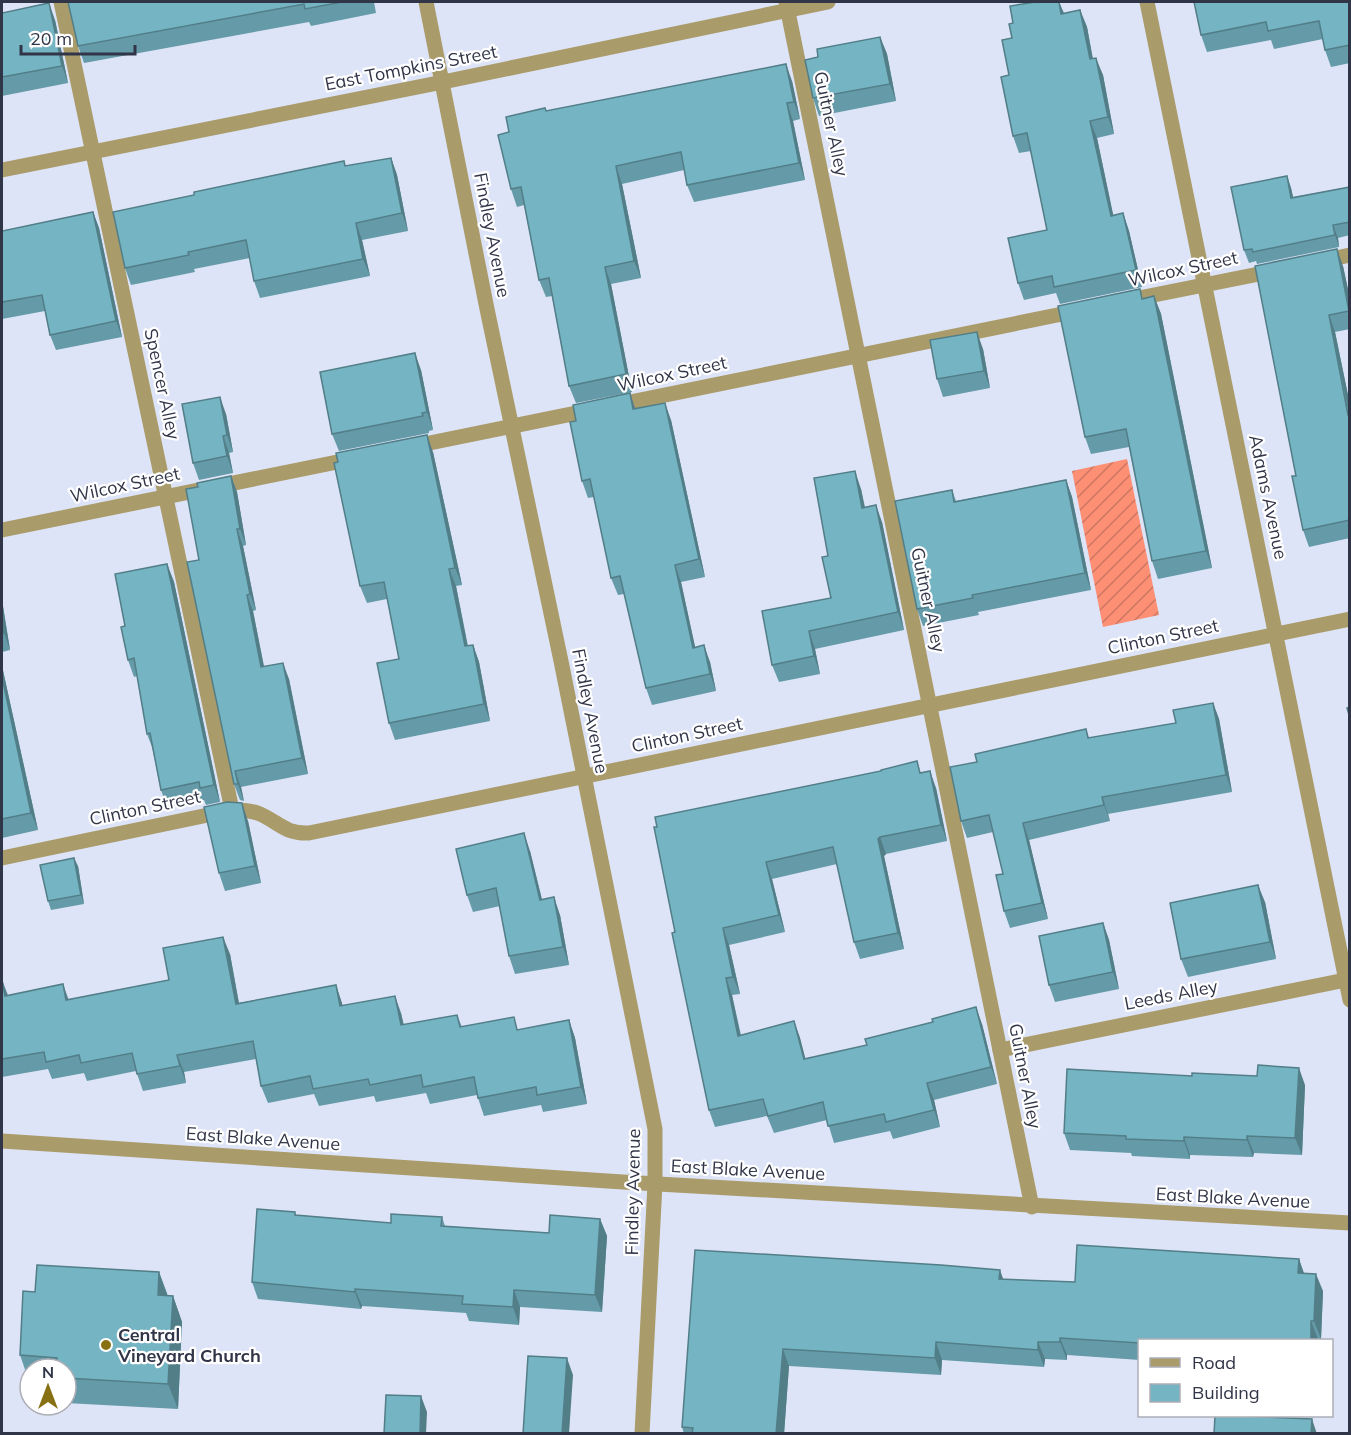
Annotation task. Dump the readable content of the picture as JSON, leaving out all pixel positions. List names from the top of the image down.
{
  "streets": {
    "street": [
      "East Tompkins Street",
      "Guitner Alley",
      "Findley Avenue",
      "Wilcox Street",
      "Spencer Alley",
      "Adams Avenue",
      "Clinton Street",
      "Leeds Alley",
      "East Blake Avenue"
    ]
  },
  "crossings": [
    ["East Tompkins Street", "Guitner Alley"],
    ["East Tompkins Street", "Findley Avenue"],
    ["East Tompkins Street", "Spencer Alley"],
    ["Guitner Alley", "Wilcox Street"],
    ["Guitner Alley", "Clinton Street"],
    ["Guitner Alley", "Leeds Alley"],
    ["Guitner Alley", "East Blake Avenue"],
    ["Findley Avenue", "Wilcox Street"],
    ["Findley Avenue", "Clinton Street"],
    ["Findley Avenue", "East Blake Avenue"],
    ["Wilcox Street", "Spencer Alley"],
    ["Wilcox Street", "Adams Avenue"],
    ["Spencer Alley", "Clinton Street"],
    ["Adams Avenue", "Clinton Street"],
    ["Adams Avenue", "Leeds Alley"]
  ],
  "places": ["Central Vineyard Church"],
  "legend": ["Road", "Building"],
  "scale_bar": "20 m",
  "north": "top"
}
